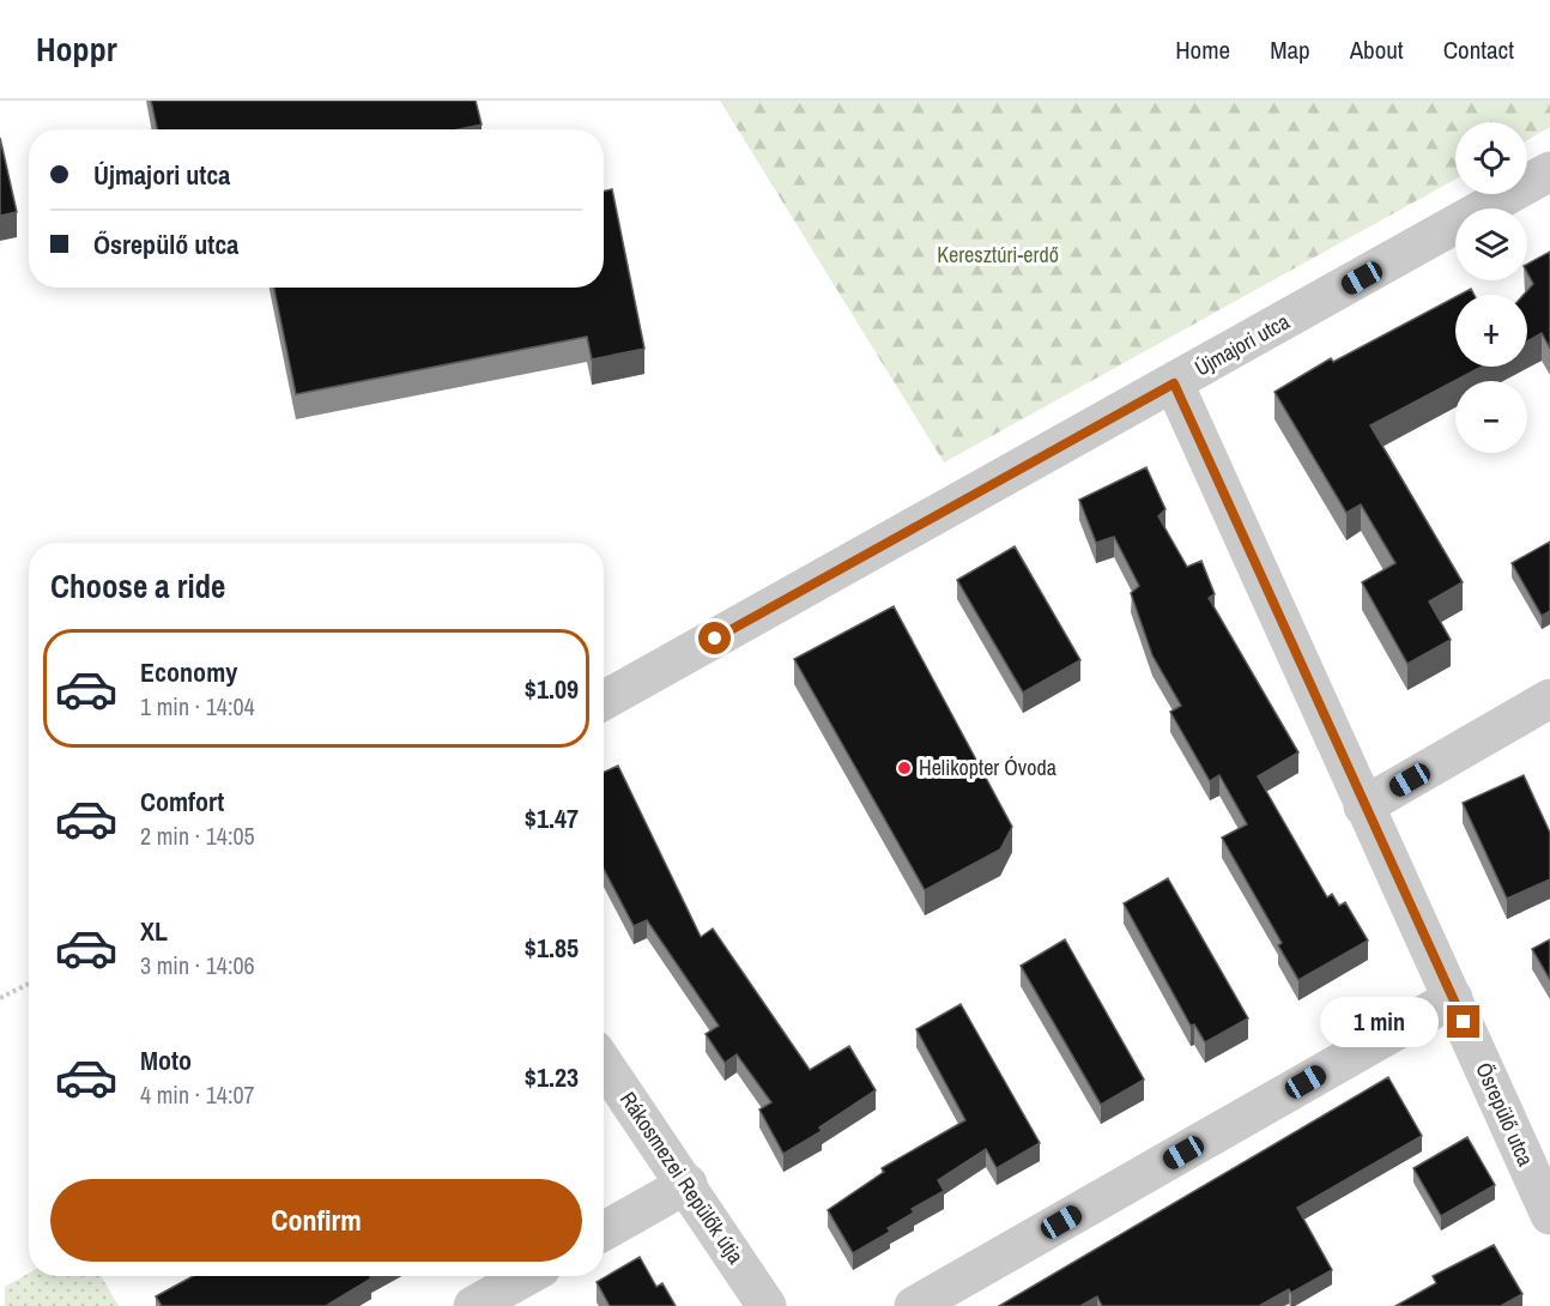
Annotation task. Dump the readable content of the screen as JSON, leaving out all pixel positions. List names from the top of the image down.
{
  "streets": {
    "street": ["Újmajori utca", "Ősrepülő utca", "Rákosmezei Repülők útja"]
  },
  "crossings": [
    ["Újmajori utca", "Ősrepülő utca"]
  ],
  "parks": ["Keresztúri-erdő"],
  "places": ["Helikopter Óvoda"],
  "page": {
    "header": "Hoppr",
    "nav": [
      "Home",
      "Map",
      "About",
      "Contact"
    ],
    "map_buttons": ["+", "−"],
    "banner": ["Újmajori utca", "Ősrepülő utca"],
    "heading": "Choose a ride",
    "list": [
      {
        "name": "Economy",
        "note": "1 min · 14:04",
        "value": "$1.09"
      },
      {
        "name": "Comfort",
        "note": "2 min · 14:05",
        "value": "$1.47"
      },
      {
        "name": "XL",
        "note": "3 min · 14:06",
        "value": "$1.85"
      },
      {
        "name": "Moto",
        "note": "4 min · 14:07",
        "value": "$1.23"
      }
    ],
    "bubble": "1 min",
    "buttons": "Confirm"
  }
}
